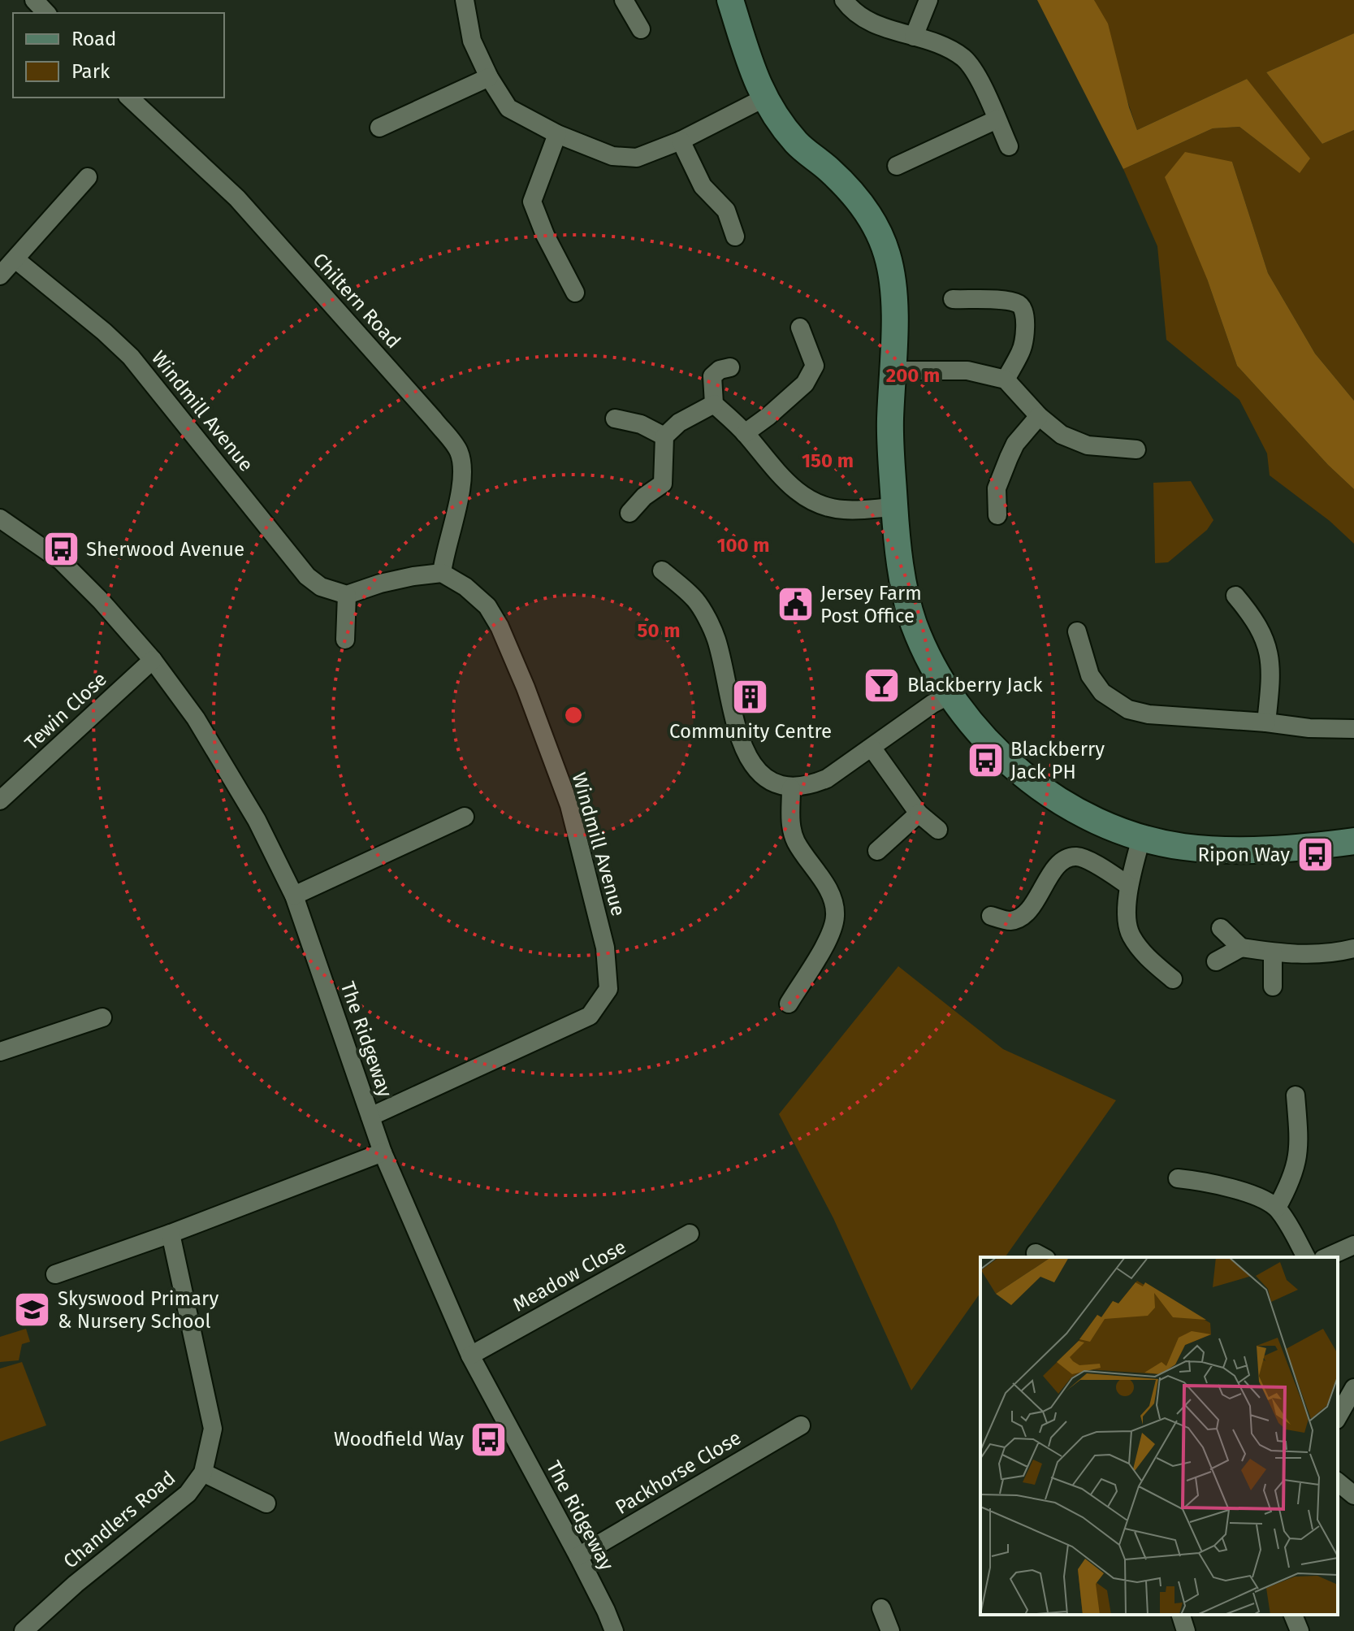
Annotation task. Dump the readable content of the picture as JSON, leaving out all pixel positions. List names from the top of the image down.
{
  "streets": {
    "street": [
      "Chiltern Road",
      "Windmill Avenue",
      "Tewin Close",
      "The Ridgeway",
      "Meadow Close",
      "Packhorse Close",
      "Chandlers Road"
    ]
  },
  "crossings": [
    ["Chiltern Road", "Windmill Avenue"],
    ["Windmill Avenue", "The Ridgeway"],
    ["Tewin Close", "The Ridgeway"],
    ["The Ridgeway", "Meadow Close"],
    ["The Ridgeway", "Packhorse Close"]
  ],
  "places": {
    "bus stop": [
      "Sherwood Avenue",
      "Blackberry Jack PH",
      "Ripon Way",
      "Woodfield Way"
    ],
    "public building": ["Jersey Farm Post Office"],
    "bar": ["Blackberry Jack"],
    "building": ["Community Centre"],
    "school or university": ["Skyswood Primary & Nursery School"]
  },
  "legend": ["Road", "Park"],
  "rings": [
    "200 m",
    "150 m",
    "100 m",
    "50 m"
  ]
}
